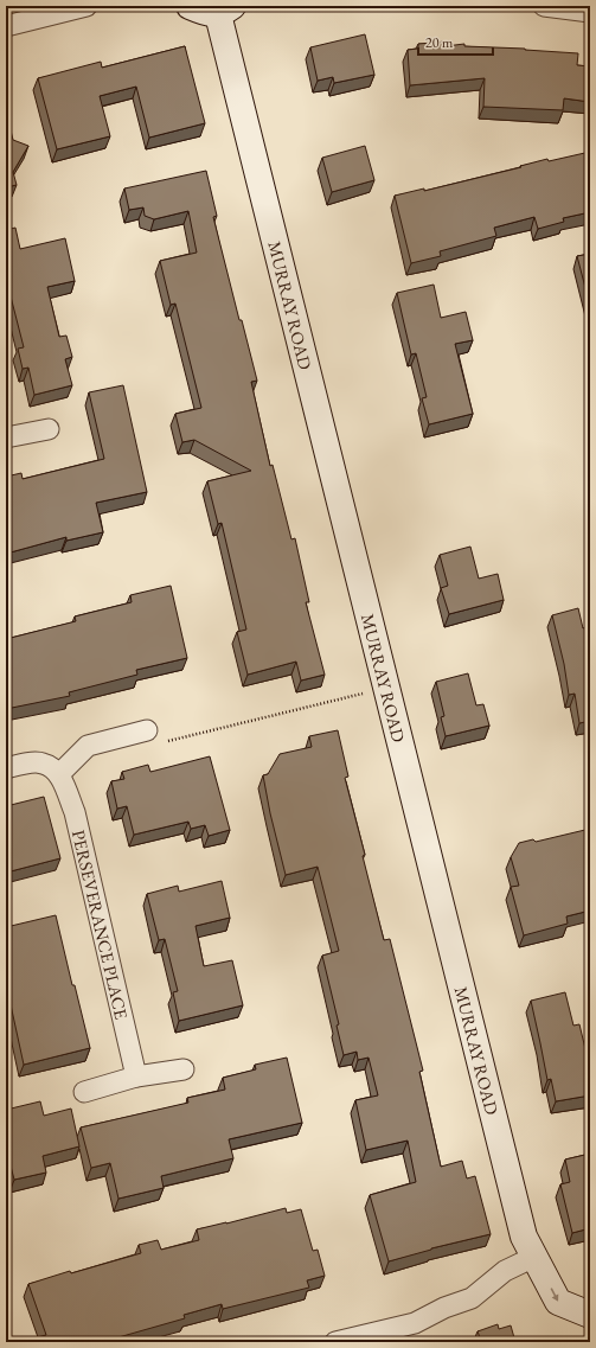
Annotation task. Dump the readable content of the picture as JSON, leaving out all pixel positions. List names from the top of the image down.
{
  "streets": {
    "street": ["MURRAY ROAD", "PERSEVERANCE PLACE"]
  },
  "scale_bar": "20 m"
}
